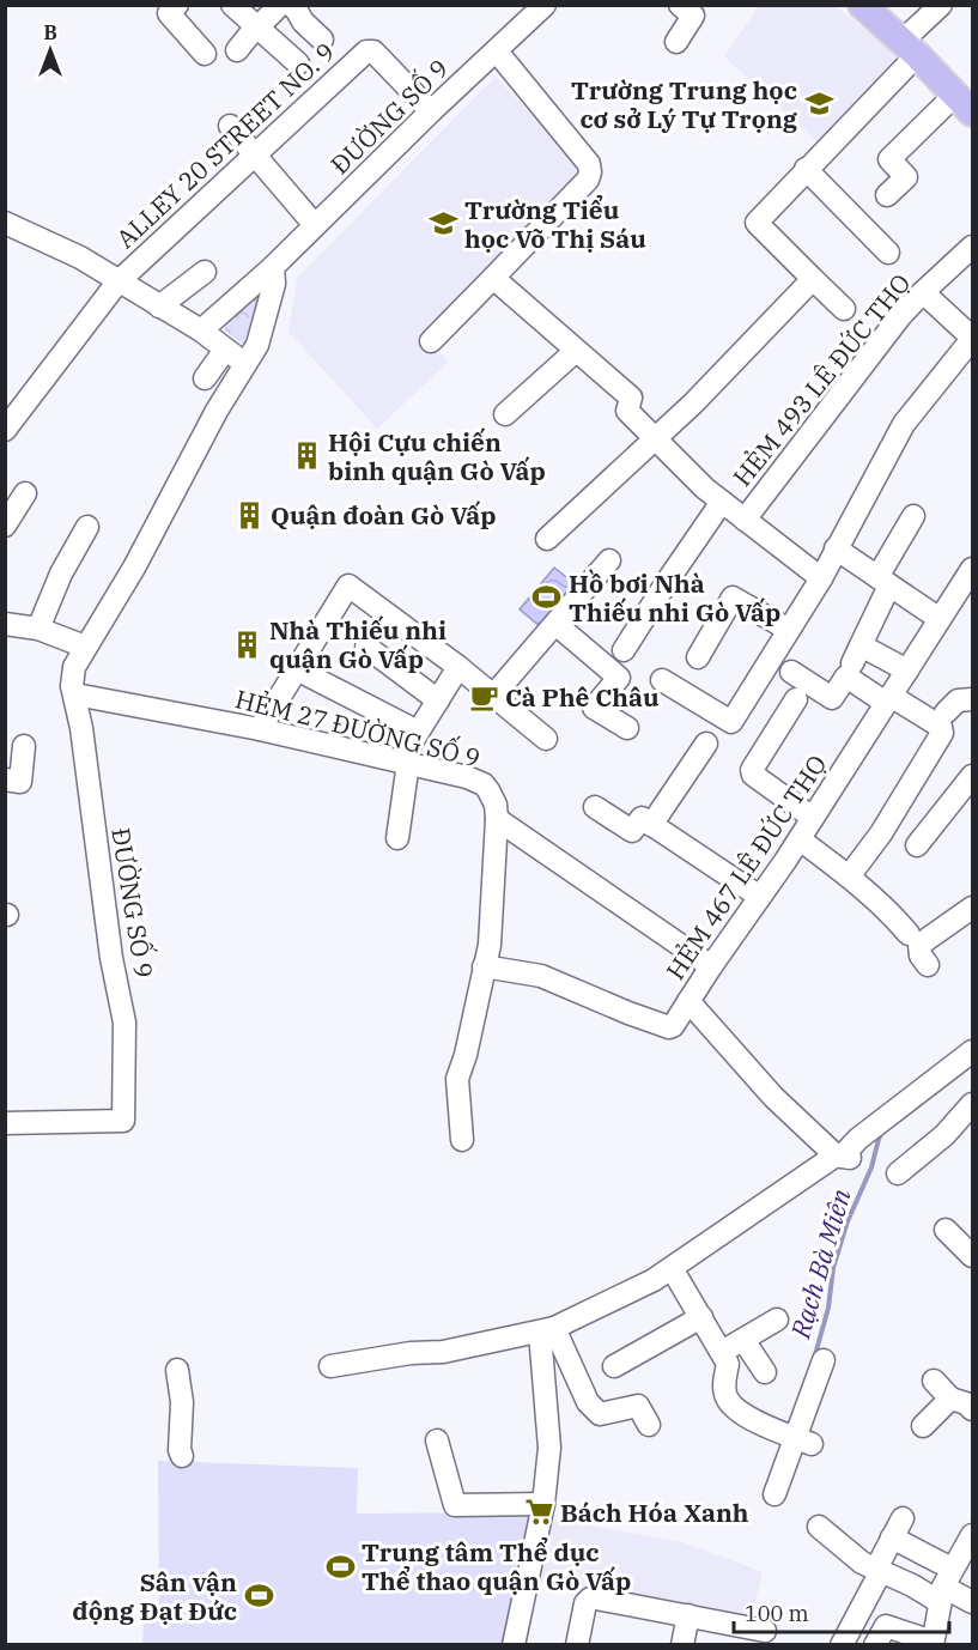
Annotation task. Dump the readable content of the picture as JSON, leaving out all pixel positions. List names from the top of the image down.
{
  "streets": {
    "street": [
      "ĐƯỜNG SỐ 9",
      "ALLEY 20 STREET NO. 9",
      "HẺM 493 LÊ ĐỨC THỌ",
      "HẺM 27 ĐƯỜNG SỐ 9",
      "HẺM 467 LÊ ĐỨC THỌ"
    ]
  },
  "crossings": [
    ["ĐƯỜNG SỐ 9", "ALLEY 20 STREET NO. 9"],
    ["ĐƯỜNG SỐ 9", "HẺM 27 ĐƯỜNG SỐ 9"],
    ["HẺM 27 ĐƯỜNG SỐ 9", "HẺM 467 LÊ ĐỨC THỌ"]
  ],
  "water": ["Rạch Bà Miên"],
  "places": {
    "school or university": ["Trường Trung học cơ sở Lý Tự Trọng", "Trường Tiểu học Võ Thị Sáu"],
    "building": ["Hội Cựu chiến binh quận Gò Vấp", "Quận đoàn Gò Vấp", "Nhà Thiếu nhi quận Gò Vấp"],
    "sports": ["Hồ bơi Nhà Thiếu nhi Gò Vấp", "Trung tâm Thể dục Thể thao quận Gò Vấp", "Sân vận động Đạt Đức"],
    "cafe": ["Cà Phê Châu"],
    "supermarket": ["Bách Hóa Xanh"]
  },
  "scale_bar": "100 m",
  "north": "top"
}
